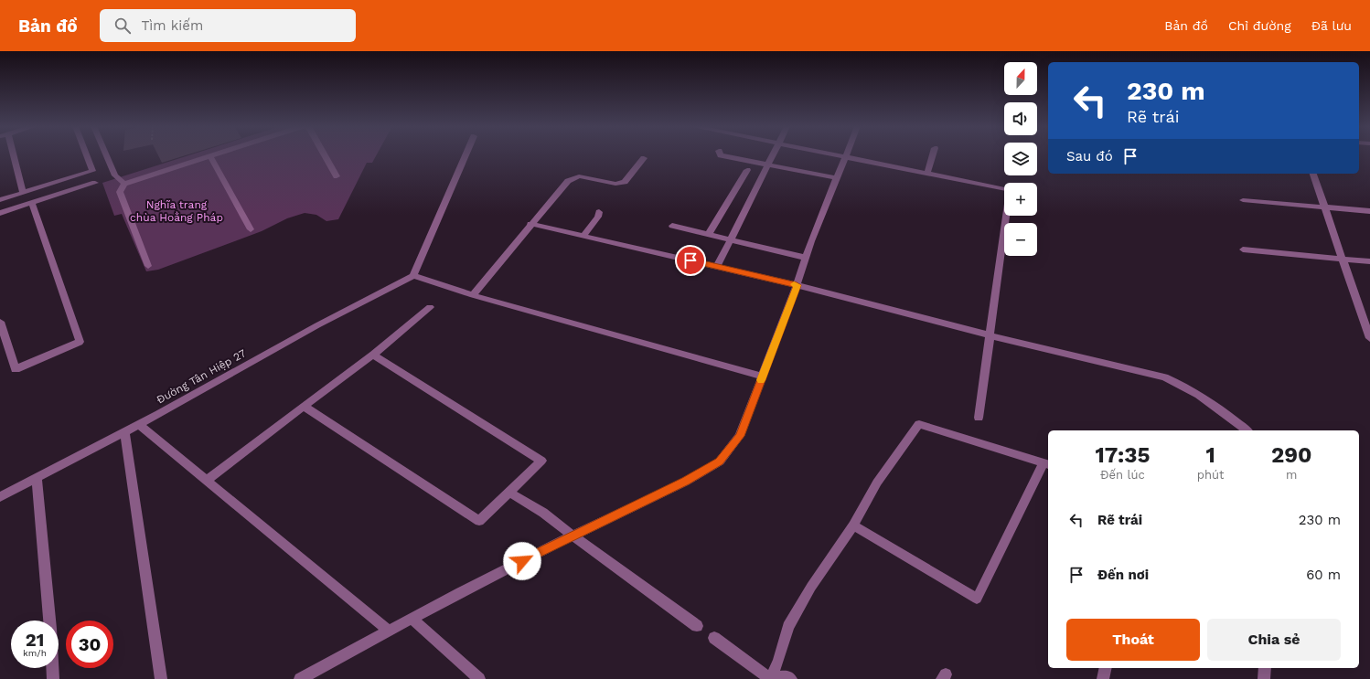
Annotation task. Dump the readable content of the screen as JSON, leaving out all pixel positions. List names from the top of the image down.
{
  "streets": {
    "street": ["Đường Tân Hiệp 27"]
  },
  "parks": ["Nghĩa trang chùa Hoằng Pháp"],
  "north": "top",
  "page": {
    "header": "Bản đồ",
    "search": "Tìm kiếm",
    "nav": ["Bản đồ", "Chỉ đường", "Đã lưu"],
    "map_buttons": ["+", "−"],
    "turn": ["230 m", "Rẽ trái"],
    "then": "Sau đó",
    "eta": [
      "17:35",
      "Đến lúc",
      "1",
      "phút",
      "290",
      "m"
    ],
    "list": [
      {
        "name": "Rẽ trái",
        "value": "230 m"
      },
      {
        "name": "Đến nơi",
        "value": "60 m"
      }
    ],
    "buttons": ["Thoát", "Chia sẻ"],
    "speed": "21 km/h",
    "limit": "30"
  }
}
